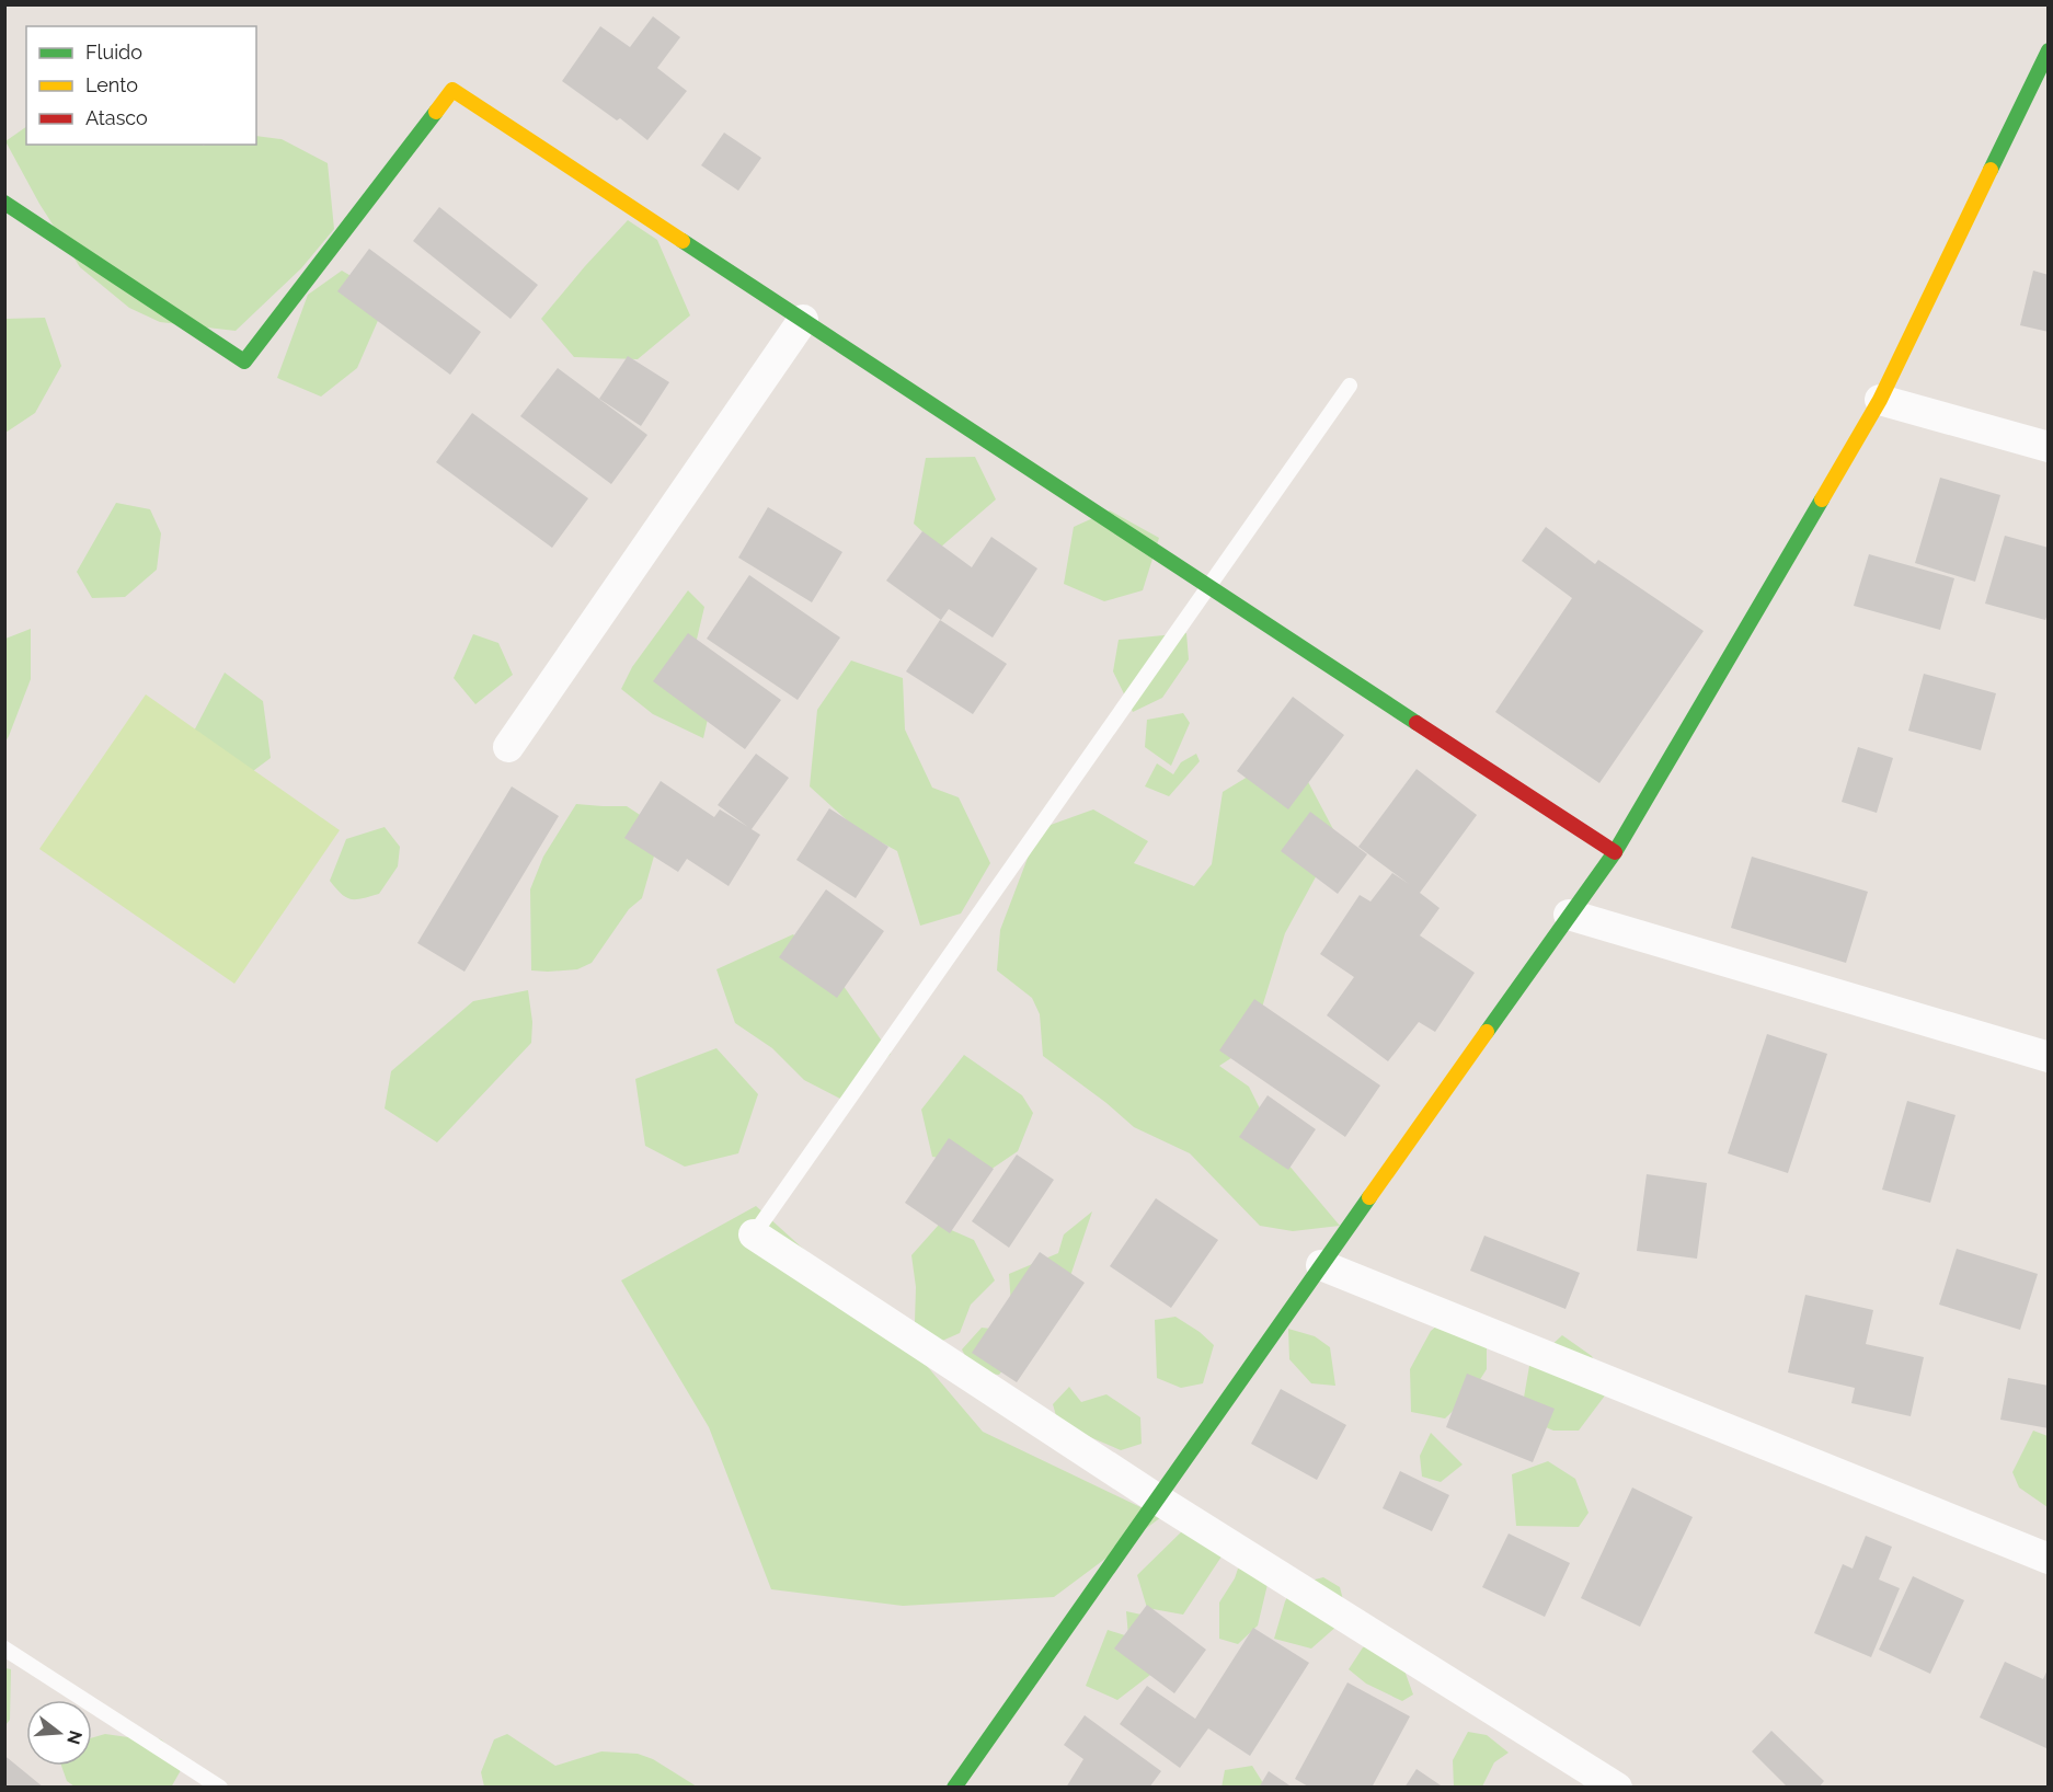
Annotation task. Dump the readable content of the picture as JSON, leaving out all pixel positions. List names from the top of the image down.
{
  "legend": ["Fluido", "Lento", "Atasco"],
  "north": "right"
}
